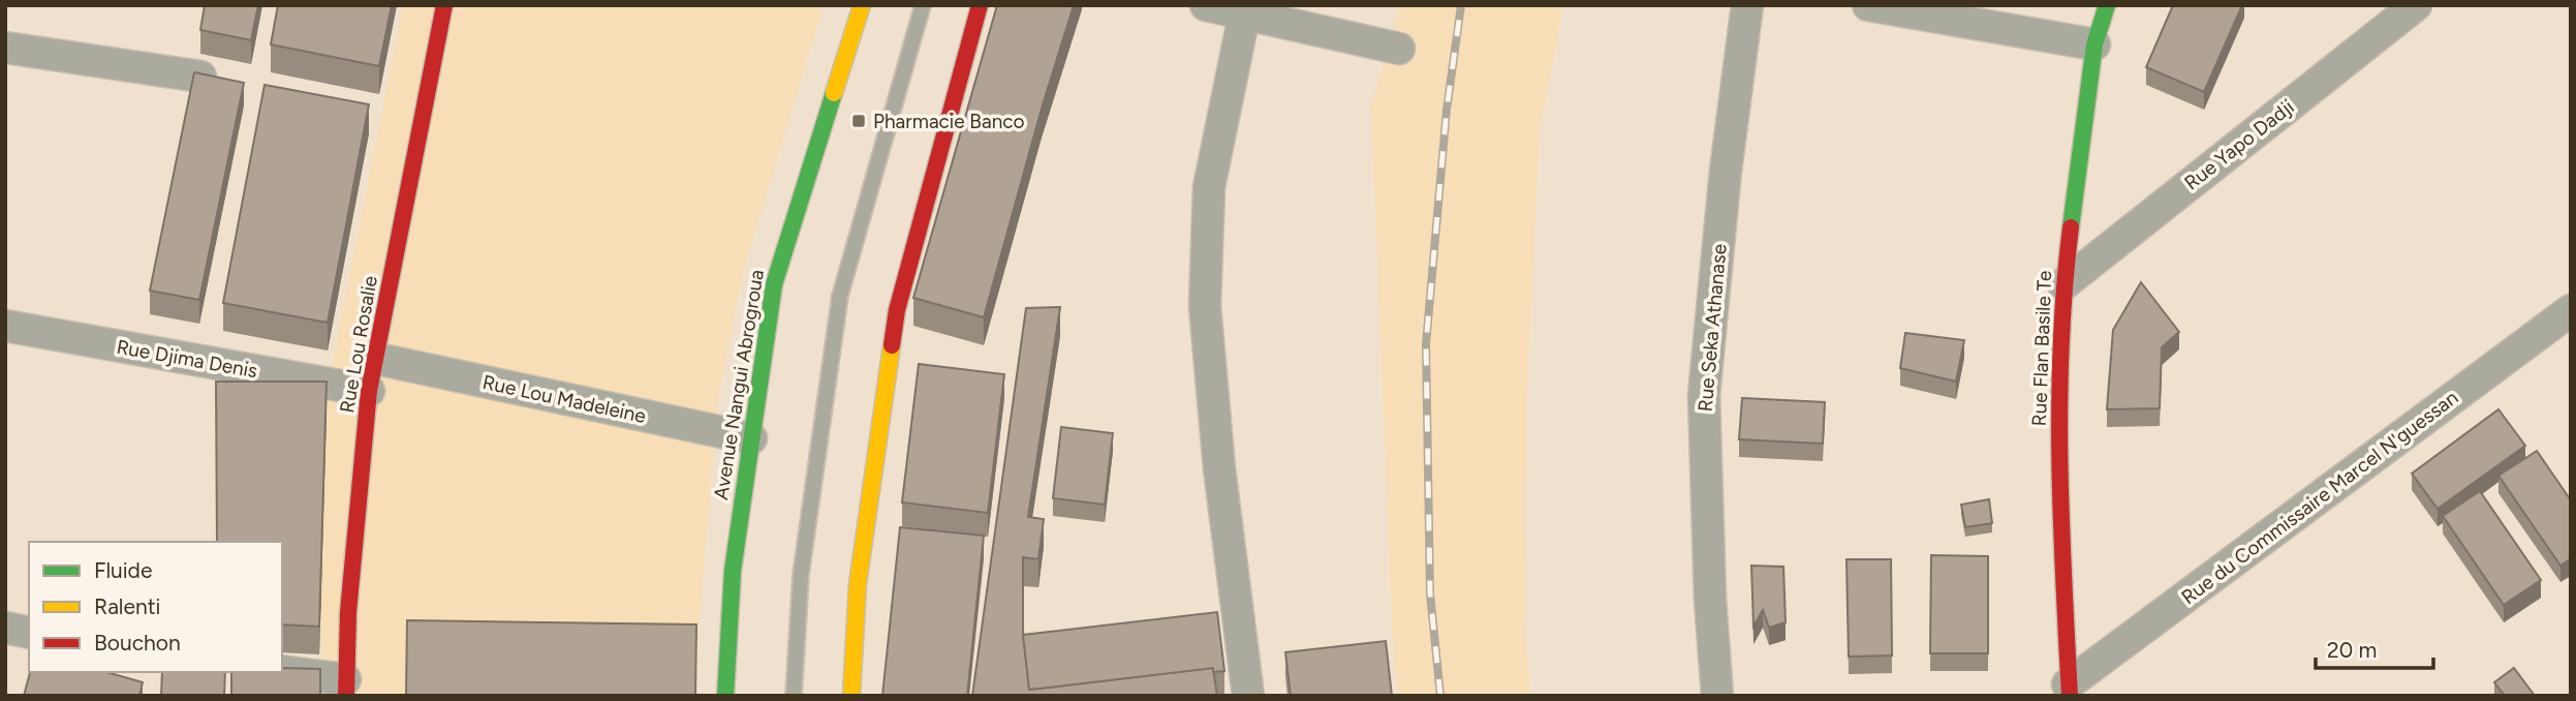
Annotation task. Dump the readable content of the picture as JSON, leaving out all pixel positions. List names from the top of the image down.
{
  "streets": {
    "street": [
      "Rue Yapo Dadji",
      "Rue Seka Athanase",
      "Rue Lou Rosalie",
      "Rue Flan Basile Te",
      "Rue Djima Denis",
      "Avenue Nangui Abrogroua",
      "Rue Lou Madeleine",
      "Rue du Commissaire Marcel N'guessan"
    ]
  },
  "crossings": [
    ["Rue Yapo Dadji", "Rue Flan Basile Te"],
    ["Rue Lou Rosalie", "Rue Djima Denis"],
    ["Rue Lou Rosalie", "Rue Lou Madeleine"],
    ["Rue Flan Basile Te", "Rue du Commissaire Marcel N'guessan"],
    ["Avenue Nangui Abrogroua", "Rue Lou Madeleine"]
  ],
  "places": {
    "transit": ["Pharmacie Banco"]
  },
  "legend": ["Fluide", "Ralenti", "Bouchon"],
  "scale_bar": "20 m"
}
